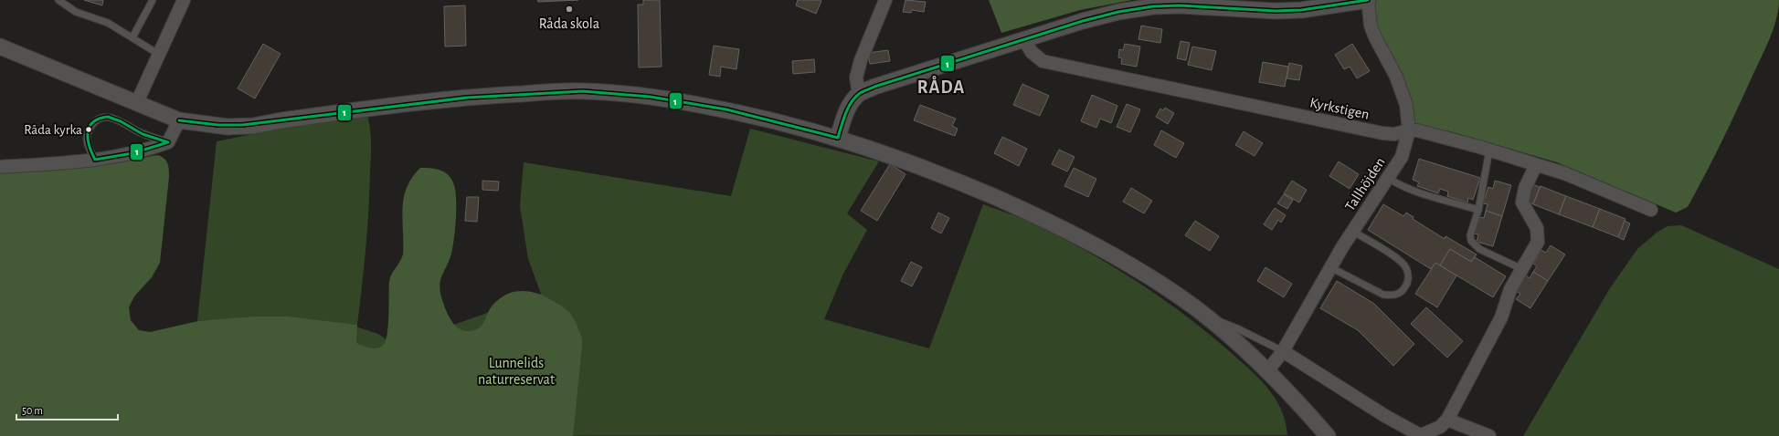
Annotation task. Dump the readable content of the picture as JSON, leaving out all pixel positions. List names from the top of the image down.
{
  "streets": {
    "street": ["Kyrkstigen", "Tallhöjden"]
  },
  "crossings": [
    ["Kyrkstigen", "Tallhöjden"]
  ],
  "districts": ["RÅDA"],
  "parks": ["Lunnelids naturreservat"],
  "places": ["Råda skola", "Råda kyrka"],
  "lines": ["transit line 1"],
  "scale_bar": "50 m"
}
